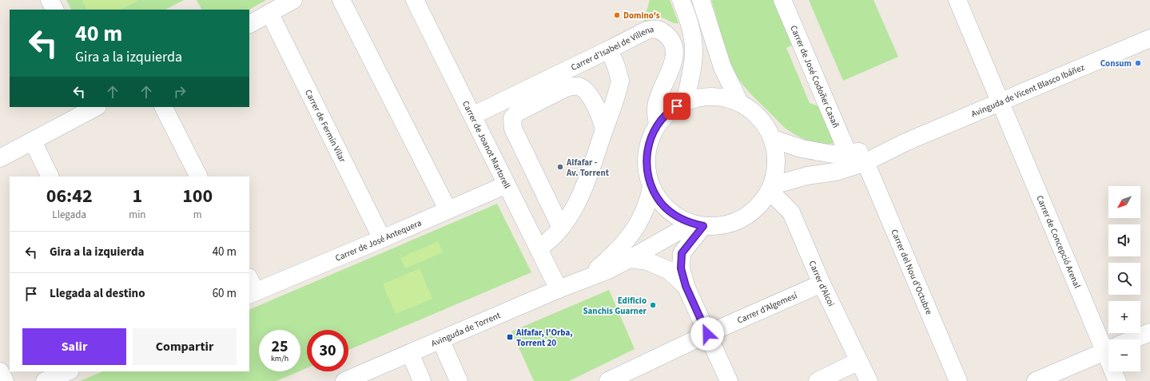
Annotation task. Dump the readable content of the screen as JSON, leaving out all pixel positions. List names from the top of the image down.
{
  "streets": {
    "street": [
      "Carrer d'Isabel de Villena",
      "Carrer de José Codoñer Casañ",
      "Avinguda de Vicent Blasco Ibáñez",
      "Carrer de Fermín Vilar",
      "Carrer de Joanot Martorell",
      "Carrer de José Antequera",
      "Carrer de Concepció Arenal",
      "Carrer del Nou d'Octubre",
      "Carrer d'Alcoi",
      "Carrer d’Algemesí",
      "Avinguda de Torrent"
    ]
  },
  "crossings": [
    ["Carrer d'Isabel de Villena", "Carrer de Joanot Martorell"],
    ["Carrer de José Codoñer Casañ", "Avinguda de Vicent Blasco Ibáñez"],
    ["Avinguda de Vicent Blasco Ibáñez", "Carrer de Concepció Arenal"],
    ["Avinguda de Vicent Blasco Ibáñez", "Carrer del Nou d'Octubre"],
    ["Avinguda de Vicent Blasco Ibáñez", "Carrer d'Alcoi"],
    ["Carrer de Fermín Vilar", "Carrer de José Antequera"],
    ["Carrer de Joanot Martorell", "Carrer de José Antequera"],
    ["Carrer de Joanot Martorell", "Avinguda de Torrent"],
    ["Carrer d'Alcoi", "Carrer d’Algemesí"]
  ],
  "places": {
    "other": [
      "Domino's",
      "Consum",
      "Alfafar - Av. Torrent",
      "Edificio Sanchis Guarner"
    ],
    "transit": ["Alfafar, l'Orba, Torrent 20"]
  },
  "north": "bottom left",
  "page": {
    "turn": ["40 m", "Gira a la izquierda"],
    "eta": [
      "06:42",
      "Llegada",
      "1",
      "min",
      "100",
      "m"
    ],
    "map_buttons": ["+", "−"],
    "list": [
      {
        "name": "Gira a la izquierda",
        "value": "40 m"
      },
      {
        "name": "Llegada al destino",
        "value": "60 m"
      }
    ],
    "buttons": ["Salir", "Compartir"],
    "speed": "25 km/h",
    "limit": "30"
  }
}
